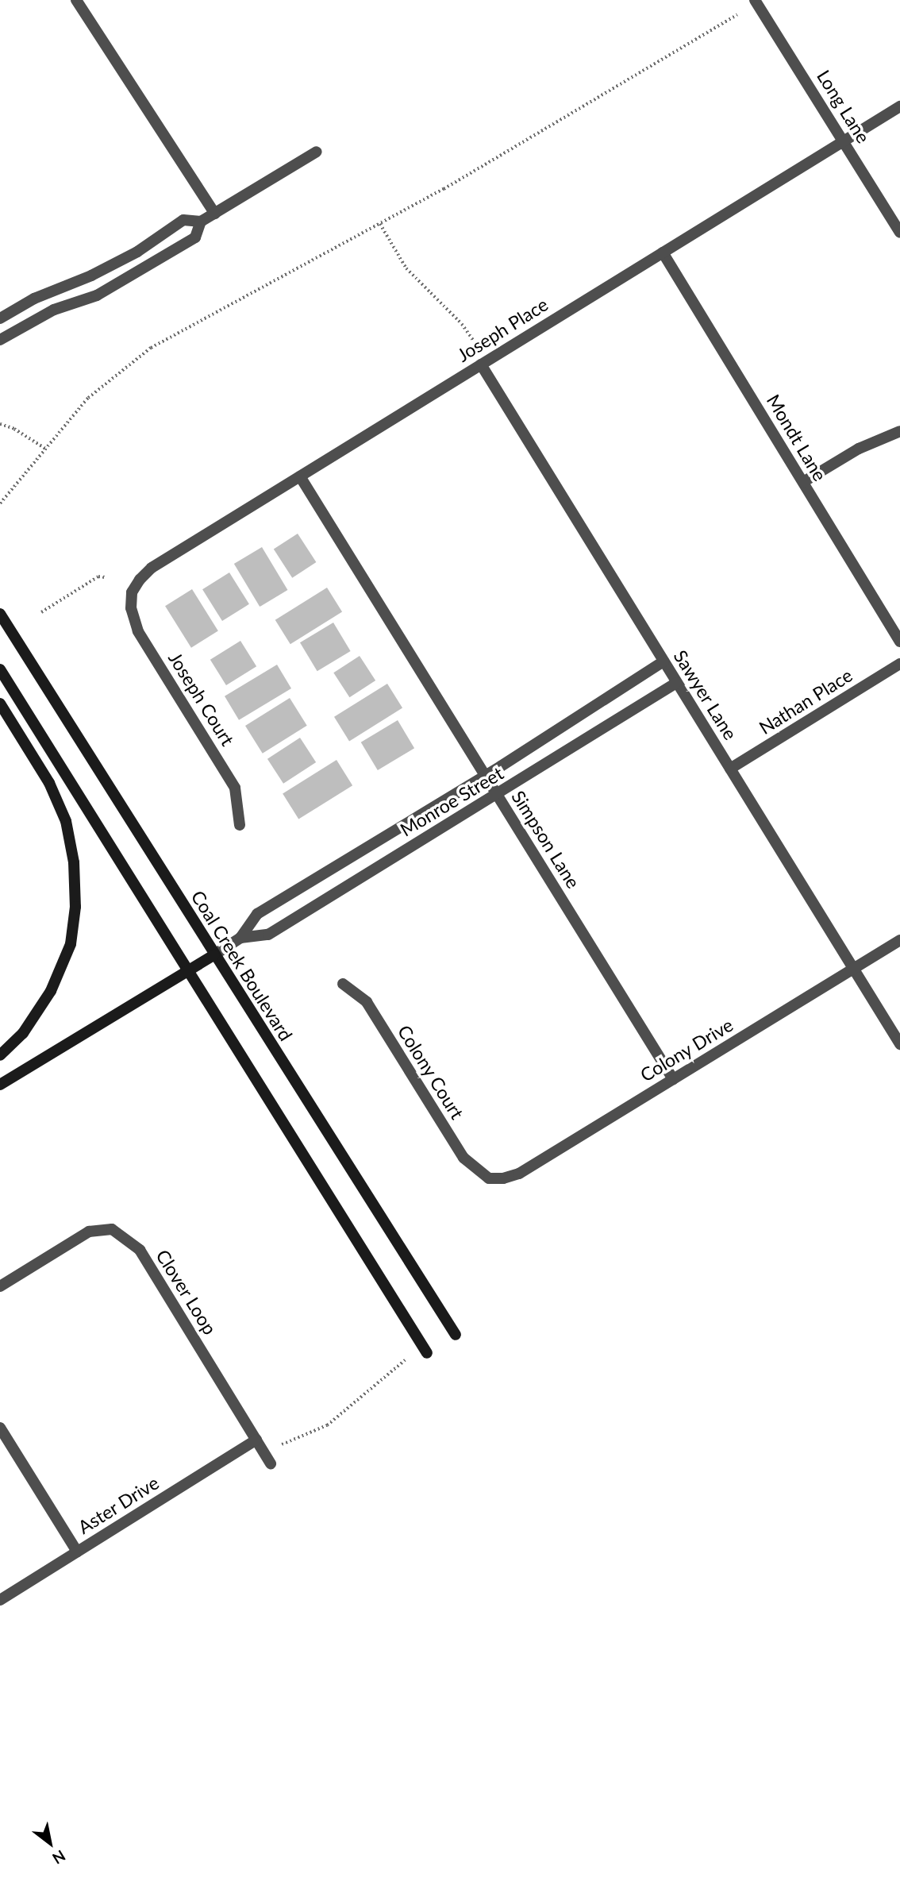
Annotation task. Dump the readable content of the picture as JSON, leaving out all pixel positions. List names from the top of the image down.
{
  "streets": {
    "main road": ["Monroe Street", "Coal Creek Boulevard"],
    "street": [
      "Long Lane",
      "Joseph Place",
      "Mondt Lane",
      "Sawyer Lane",
      "Joseph Court",
      "Nathan Place",
      "Simpson Lane",
      "Colony Drive",
      "Colony Court",
      "Clover Loop",
      "Aster Drive"
    ]
  },
  "crossings": [
    ["Long Lane", "Joseph Place"],
    ["Joseph Place", "Mondt Lane"],
    ["Joseph Place", "Sawyer Lane"],
    ["Joseph Place", "Joseph Court"],
    ["Joseph Place", "Simpson Lane"],
    ["Sawyer Lane", "Nathan Place"],
    ["Sawyer Lane", "Monroe Street"],
    ["Sawyer Lane", "Colony Drive"],
    ["Monroe Street", "Simpson Lane"],
    ["Monroe Street", "Coal Creek Boulevard"],
    ["Simpson Lane", "Colony Drive"],
    ["Colony Drive", "Colony Court"],
    ["Clover Loop", "Aster Drive"]
  ],
  "north": "bottom right"
}
